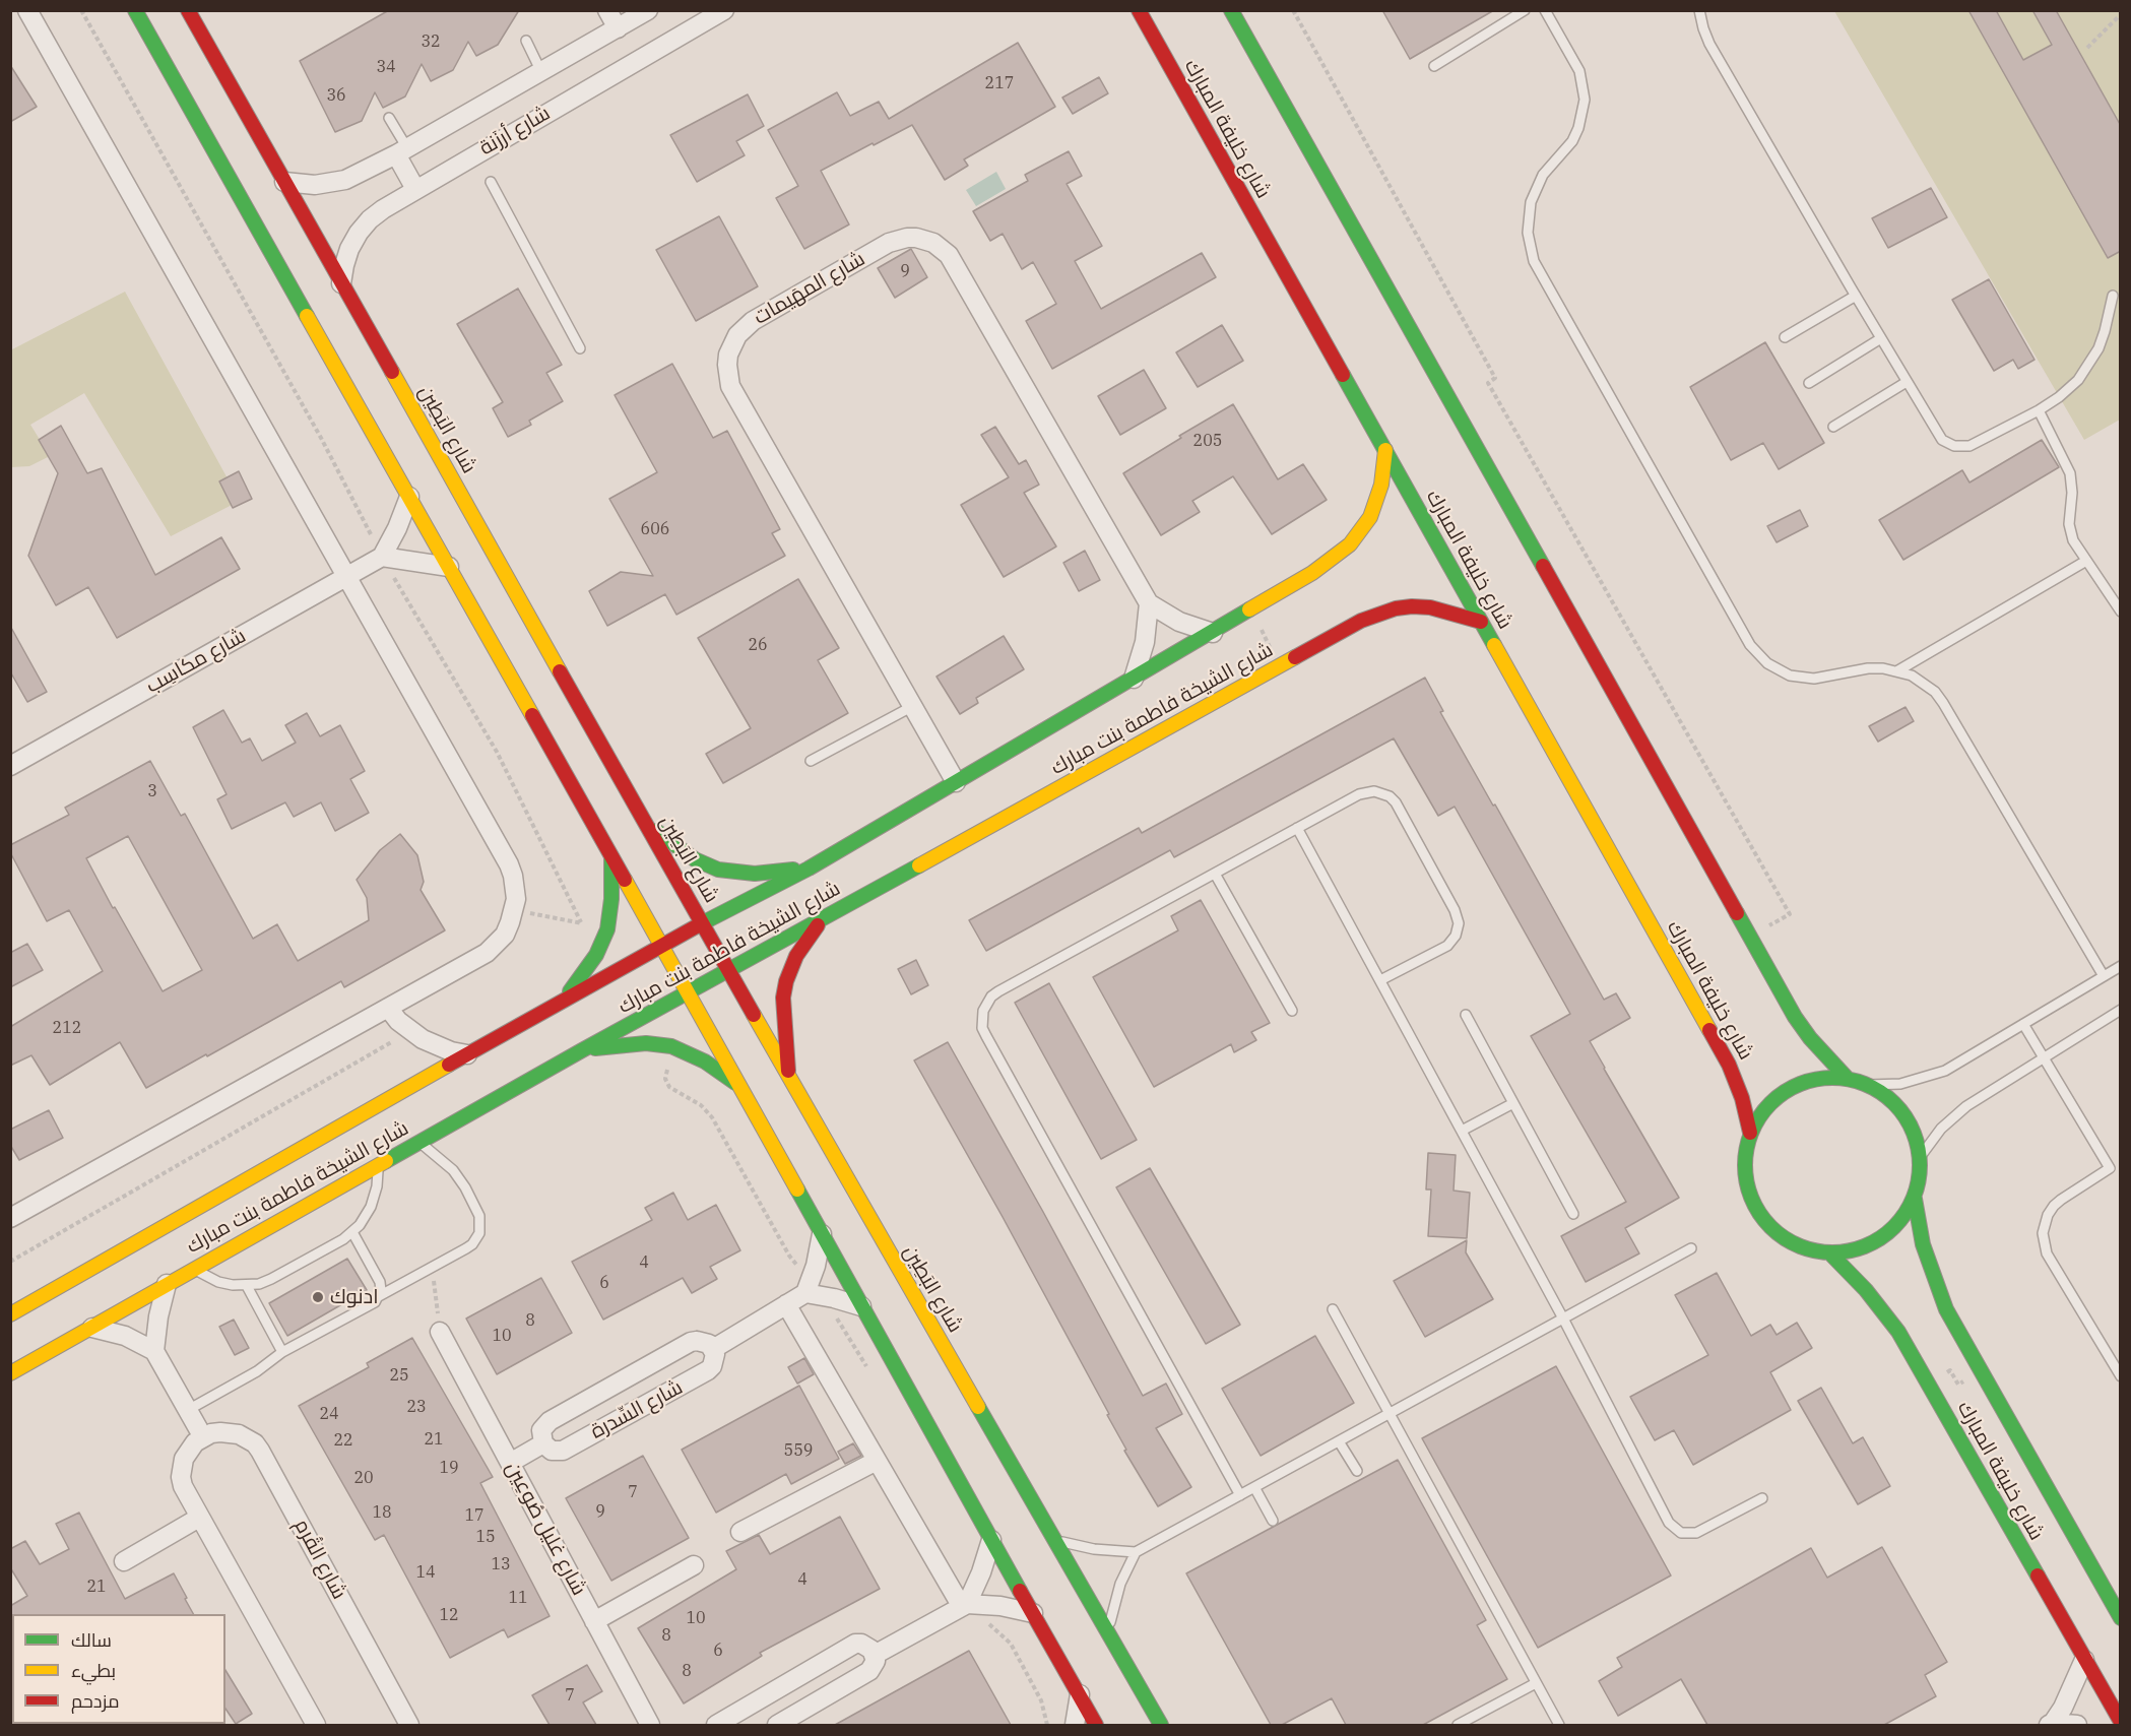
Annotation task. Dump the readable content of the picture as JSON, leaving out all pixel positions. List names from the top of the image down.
{
  "streets": {
    "main road": ["شارع خليفة المبارك", "شارع البَطِين", "شارع الشيخة فاطمة بنت مبارك"],
    "street": [
      "شارع أرزَنة",
      "شارع المهَيمات",
      "شارع مكاسِب",
      "شارع السِّدرة",
      "شارع غليل صُوعِين",
      "شارع القُرم"
    ]
  },
  "crossings": [
    ["شارع خليفة المبارك", "شارع الشيخة فاطمة بنت مبارك"],
    ["شارع أرزَنة", "شارع البَطِين"],
    ["شارع المهَيمات", "شارع الشيخة فاطمة بنت مبارك"],
    ["شارع البَطِين", "شارع الشيخة فاطمة بنت مبارك"]
  ],
  "places": ["ادنوك"],
  "house_numbers": [
    "32",
    "34",
    "217",
    "36",
    "9",
    "205",
    "606",
    "26",
    "3",
    "212",
    "4",
    "6",
    "8",
    "10",
    "25",
    "23",
    "24",
    "21",
    "22",
    "559",
    "19",
    "20",
    "7",
    "9",
    "18",
    "17",
    "15",
    "13",
    "14",
    "4",
    "21",
    "11",
    "12",
    "10",
    "8",
    "6",
    "8",
    "7"
  ],
  "legend": ["سالك", "بطيء", "مزدحم"]
}
